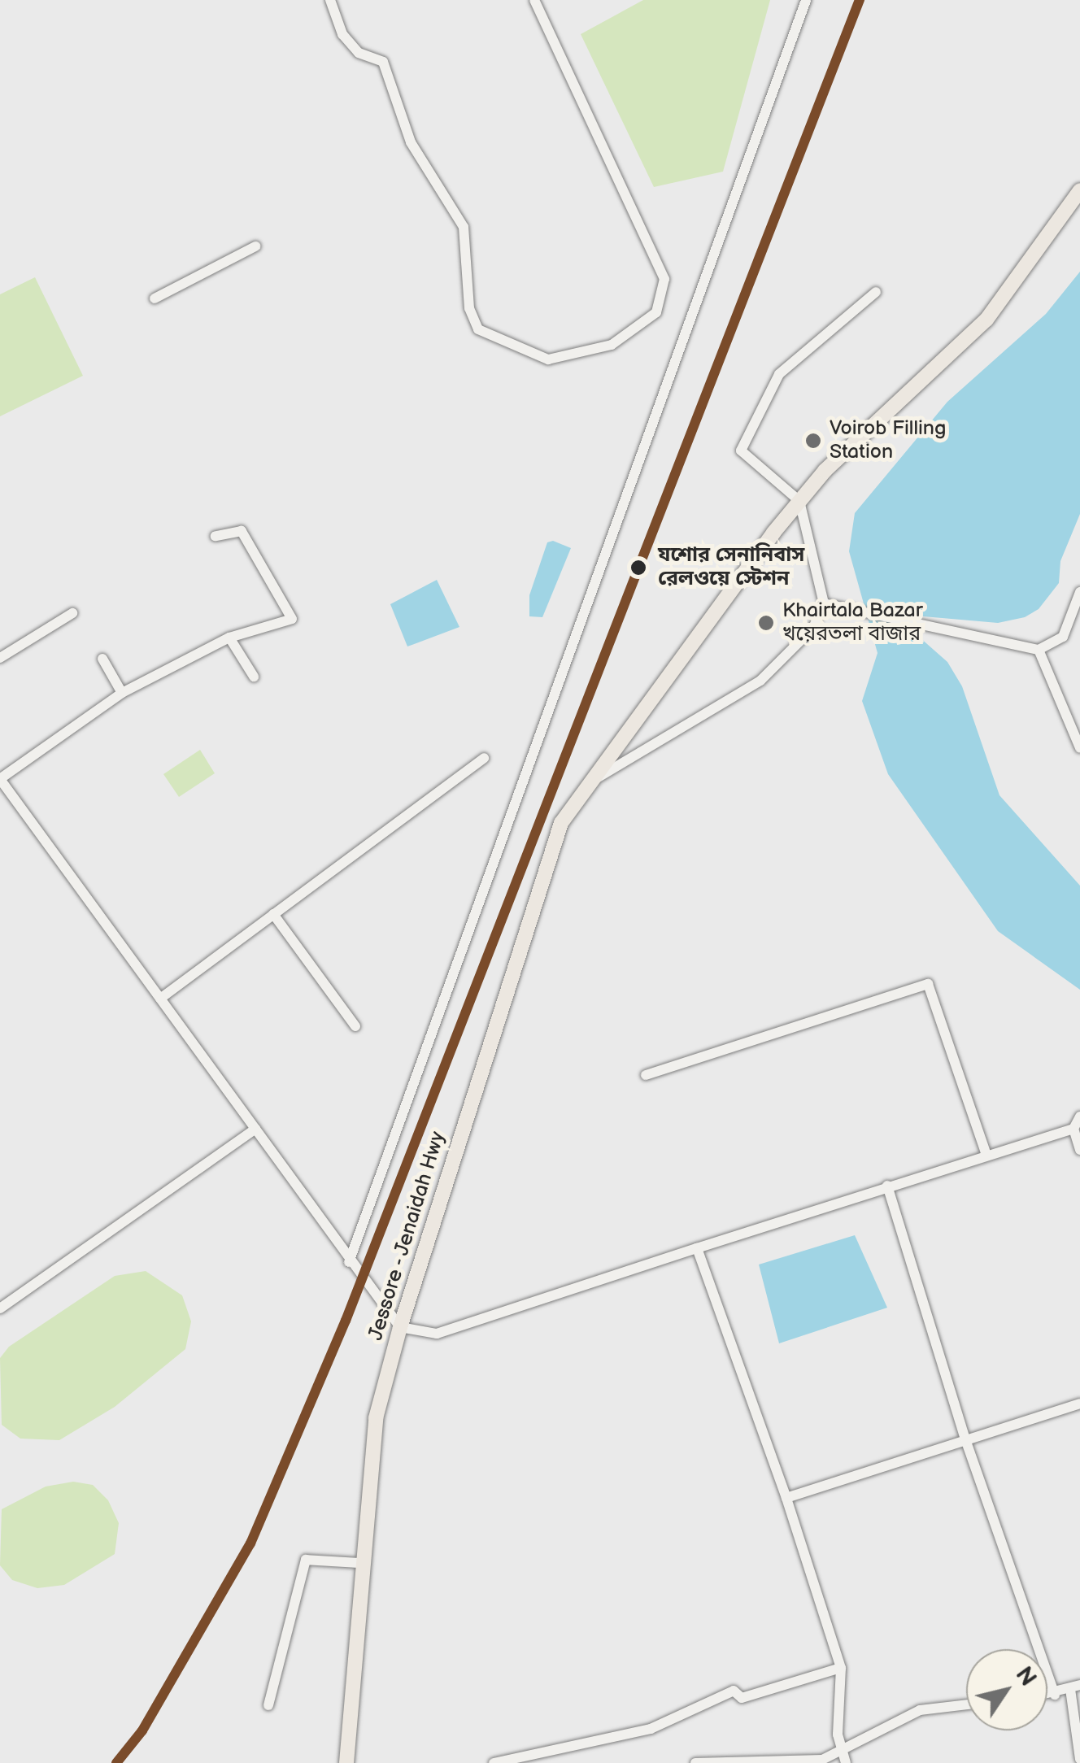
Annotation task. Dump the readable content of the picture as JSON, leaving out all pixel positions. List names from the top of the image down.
{
  "streets": {
    "highway": ["Jessore - Jenaidah Hwy"]
  },
  "places": ["Voirob Filling Station", "যশোর সেনানিবাস রেলওয়ে স্টেশন", "Khairtala Bazar খয়েরতলা বাজার"],
  "north": "top right"
}
